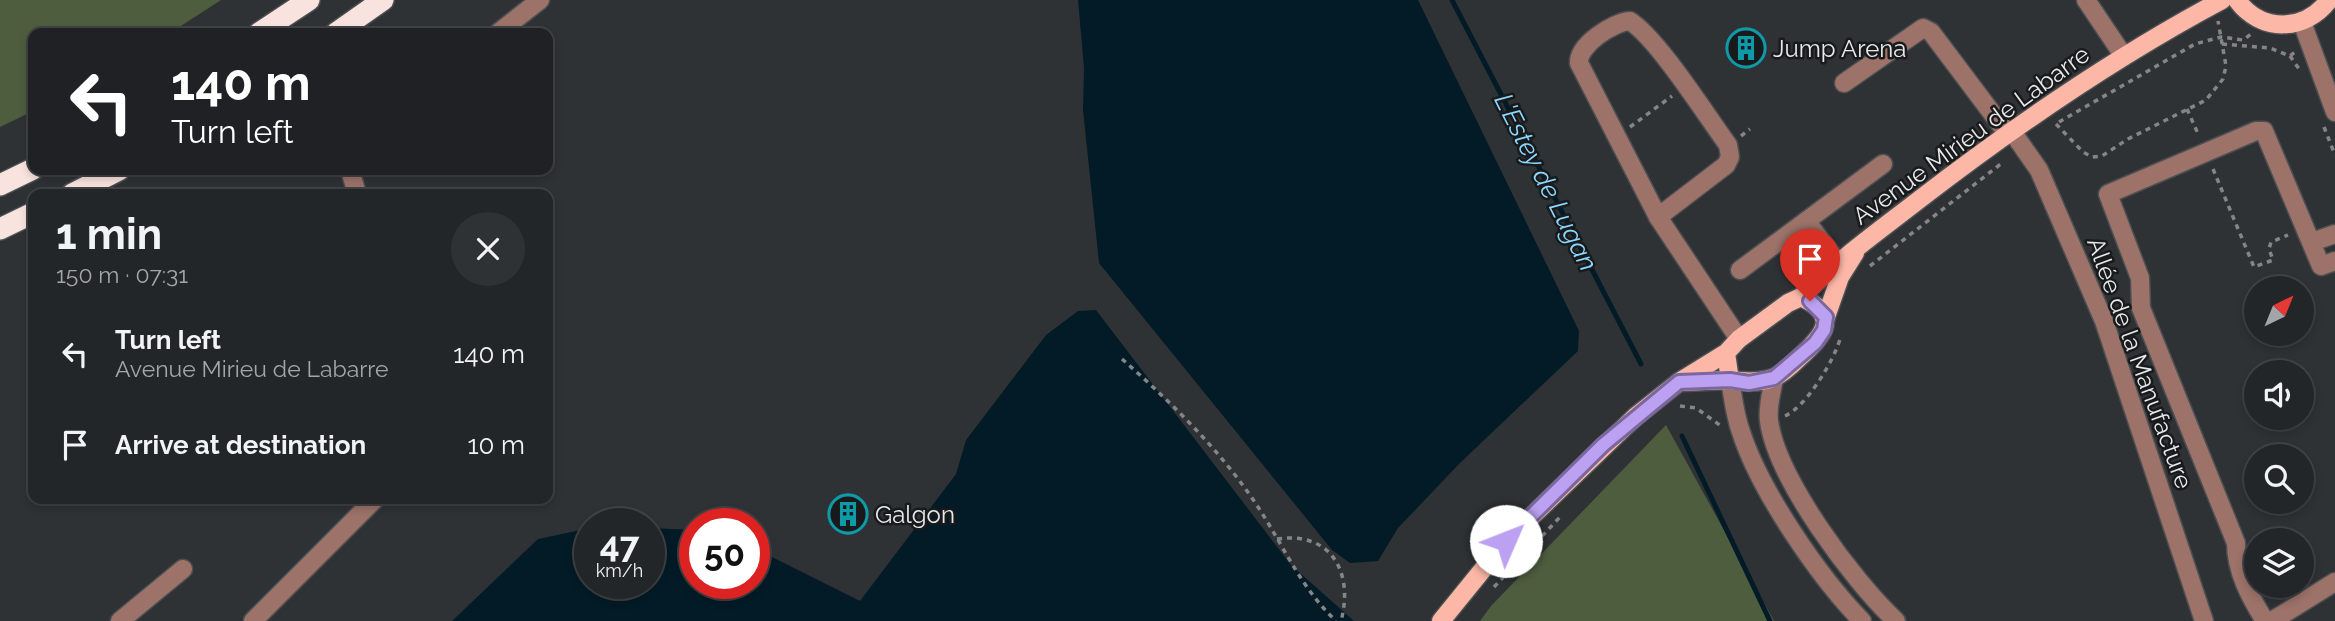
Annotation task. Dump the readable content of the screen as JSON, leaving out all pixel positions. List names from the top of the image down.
{
  "streets": {
    "main road": ["Avenue Mirieu de Labarre"],
    "street": ["Allée de la Manufacture"]
  },
  "crossings": [
    ["Avenue Mirieu de Labarre", "Allée de la Manufacture"]
  ],
  "water": ["L'Estey de Lugan"],
  "places": {
    "building": ["Jump Arena", "Galgon"]
  },
  "north": "top right",
  "page": {
    "turn": ["140 m", "Turn left"],
    "heading": ["1 min", "150 m · 07:31"],
    "list": [
      {
        "name": "Turn left",
        "note": "Avenue Mirieu de Labarre",
        "value": "140 m"
      },
      {
        "name": "Arrive at destination",
        "value": "10 m"
      }
    ],
    "speed": "47 km/h",
    "limit": "50"
  }
}
